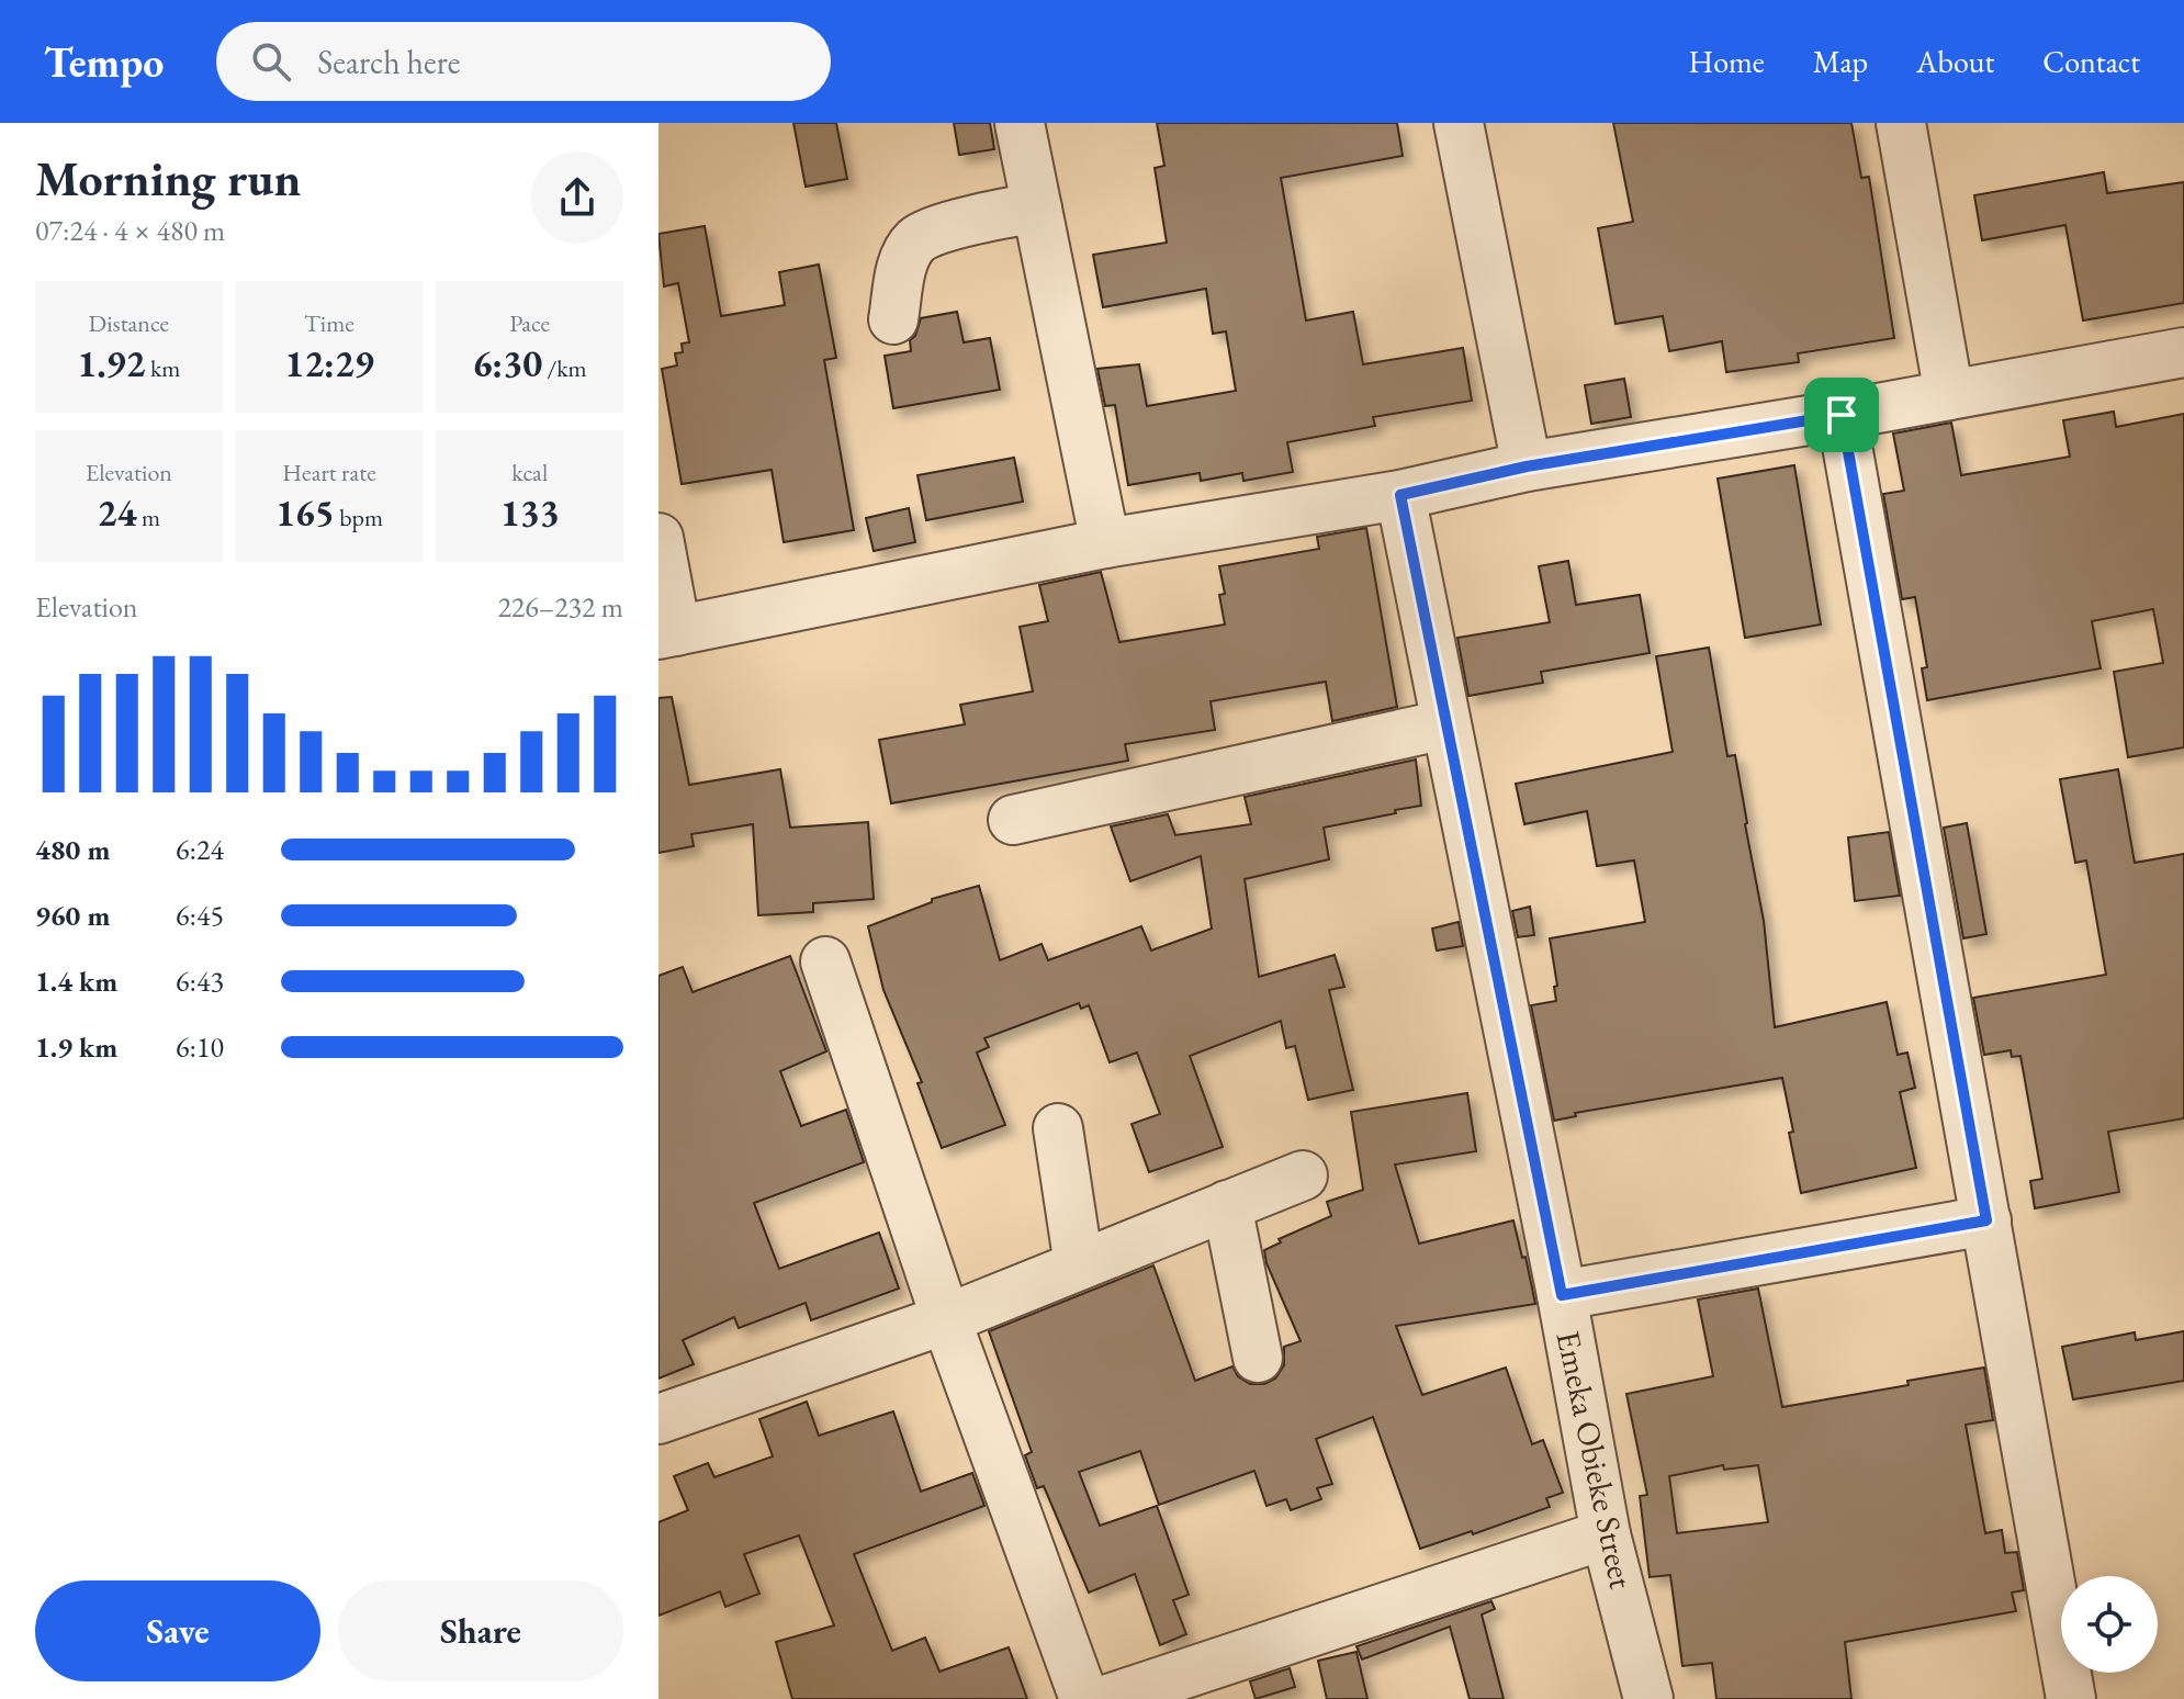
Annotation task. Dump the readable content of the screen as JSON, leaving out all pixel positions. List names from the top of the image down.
{
  "streets": {
    "street": ["Emeka Obieke Street"]
  },
  "page": {
    "header": "Tempo",
    "search": "Search here",
    "nav": [
      "Home",
      "Map",
      "About",
      "Contact"
    ],
    "heading": ["Morning run", "07:24 · 4 × 480 m"],
    "stats": [
      ["Distance", "1.92 km"],
      ["Time", "12:29"],
      ["Pace", "6:30 /km"],
      ["Elevation", "24 m"],
      ["Heart rate", "165 bpm"],
      ["kcal", "133"]
    ],
    "chart": ["Elevation", "226–232 m"],
    "list": [
      {
        "name": "480 m",
        "note": "6:24"
      },
      {
        "name": "960 m",
        "note": "6:45"
      },
      {
        "name": "1.4 km",
        "note": "6:43"
      },
      {
        "name": "1.9 km",
        "note": "6:10"
      }
    ],
    "buttons": ["Save", "Share"]
  }
}
